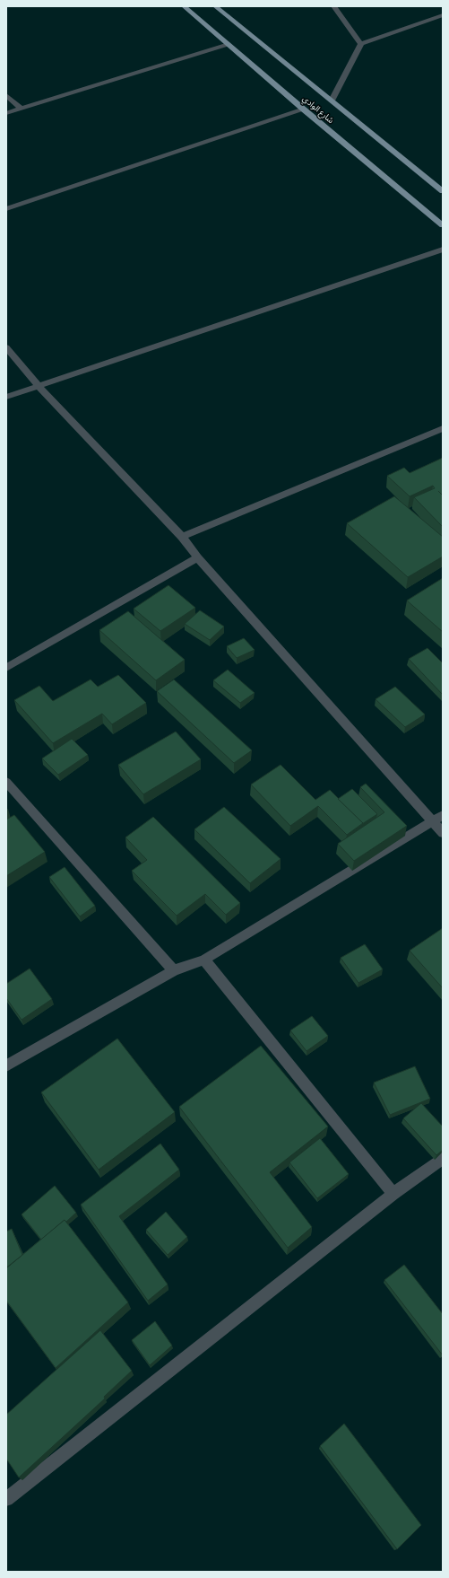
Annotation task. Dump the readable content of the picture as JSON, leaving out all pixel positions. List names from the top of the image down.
{
  "streets": {
    "main road": ["شارع الوادي"]
  }
}
